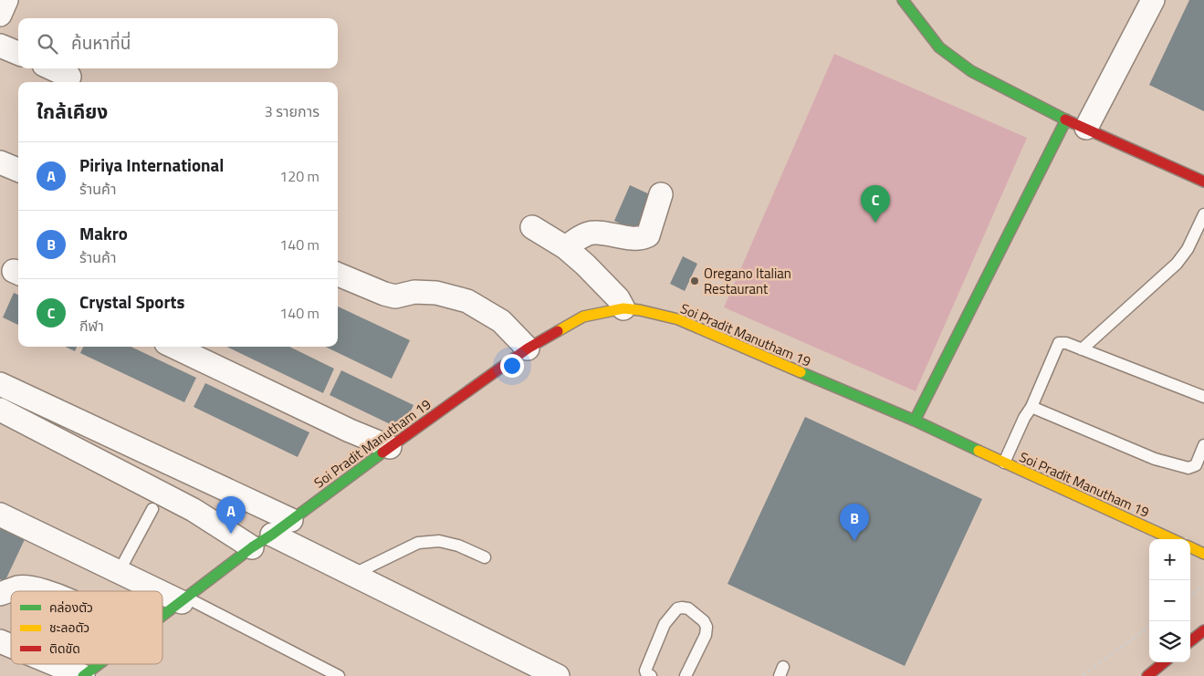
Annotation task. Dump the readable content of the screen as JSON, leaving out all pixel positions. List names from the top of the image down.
{
  "streets": {
    "street": ["Soi Pradit Manutham 19"]
  },
  "places": ["Oregano Italian Restaurant"],
  "legend": ["คล่องตัว", "ชะลอตัว", "ติดขัด"],
  "page": {
    "search": "ค้นหาที่นี่",
    "heading": ["ใกล้เคียง", "3 รายการ"],
    "list": [
      {
        "mark": "A",
        "name": "Piriya International",
        "note": "ร้านค้า",
        "value": "120 m"
      },
      {
        "mark": "B",
        "name": "Makro",
        "note": "ร้านค้า",
        "value": "140 m"
      },
      {
        "mark": "C",
        "name": "Crystal Sports",
        "note": "กีฬา",
        "value": "140 m"
      }
    ],
    "pins": ["C", "A", "B"],
    "map_buttons": ["+", "−"]
  }
}
